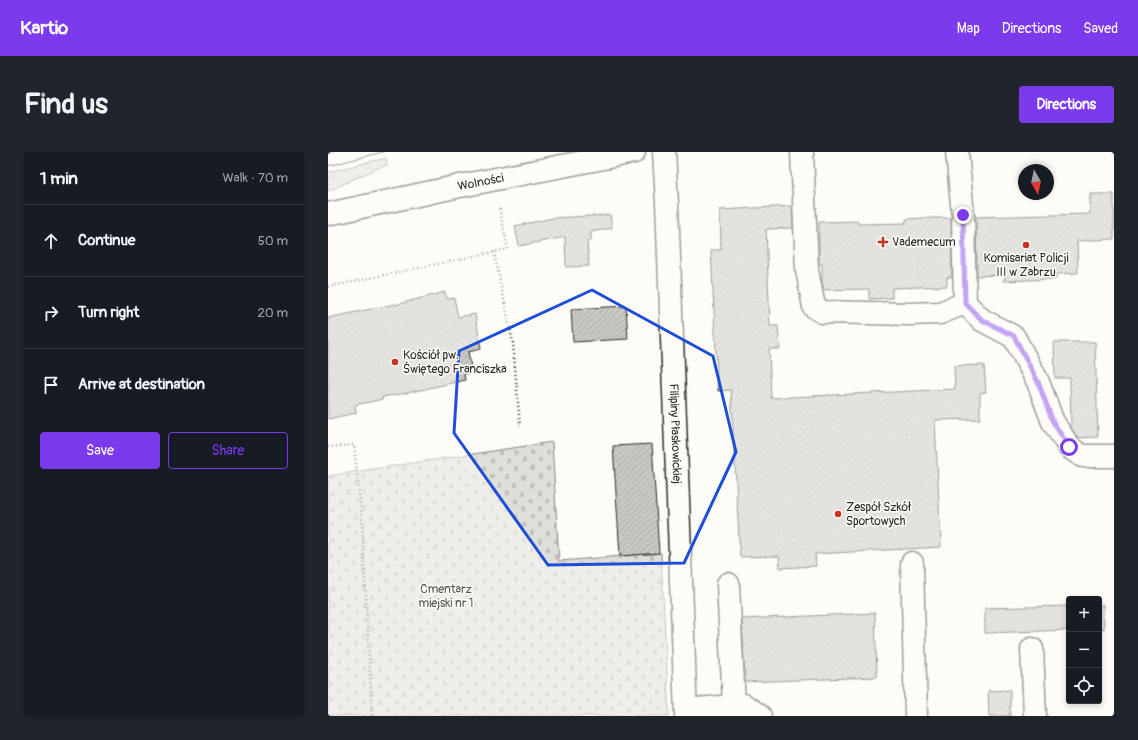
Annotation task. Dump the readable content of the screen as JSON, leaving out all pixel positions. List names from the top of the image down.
{
  "streets": {
    "street": ["Wolności", "Filipiny Płaskowickiej"]
  },
  "parks": ["Cmentarz miejski nr 1"],
  "places": {
    "health": ["Vademecum"],
    "other": ["Komisariat Policji III w Zabrzu", "Kościół pw. Świętego Franciszka", "Zespół Szkół Sportowych"]
  },
  "north": "bottom",
  "page": {
    "header": "Kartio",
    "nav": ["Map", "Directions", "Saved"],
    "buttons": [
      "Directions",
      ["Save", "Share"]
    ],
    "title": "Find us",
    "heading": ["1 min", "Walk · 70 m"],
    "list": [
      ["Continue", "50 m"],
      ["Turn right", "20 m"],
      "Arrive at destination"
    ],
    "map_buttons": ["+", "−"]
  }
}
